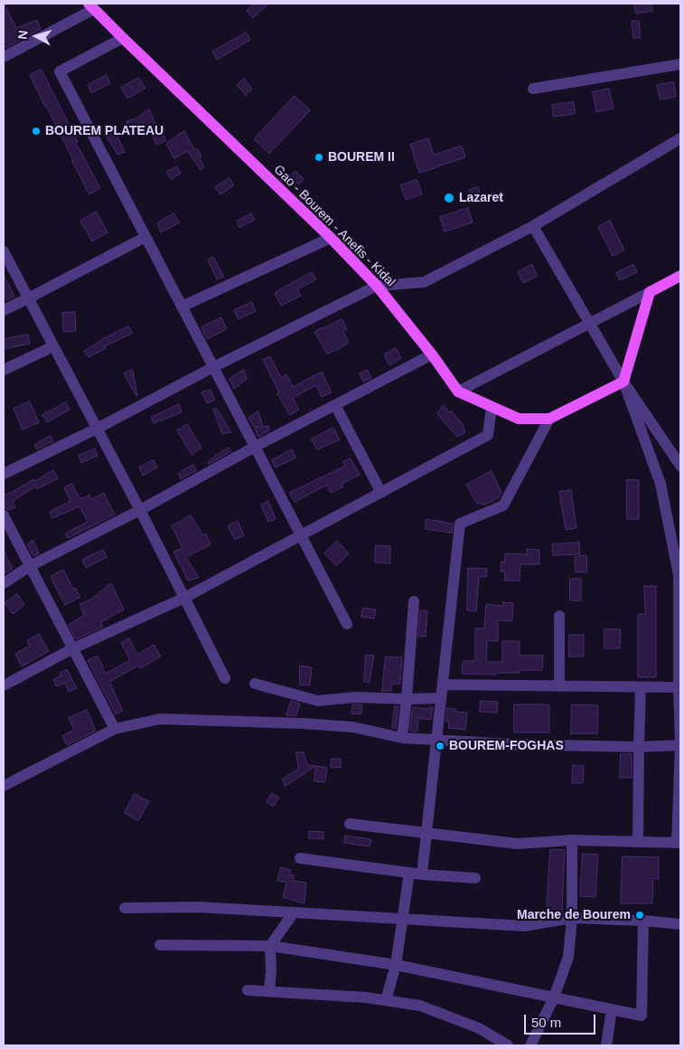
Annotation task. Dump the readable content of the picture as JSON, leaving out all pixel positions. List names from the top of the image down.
{
  "streets": {
    "main road": ["Gao - Bourem - Anefis - Kidal"]
  },
  "places": [
    "BOUREM PLATEAU",
    "BOUREM II",
    "Lazaret",
    "BOUREM-FOGHAS",
    "Marche de Bourem"
  ],
  "scale_bar": "50 m",
  "north": "left"
}
